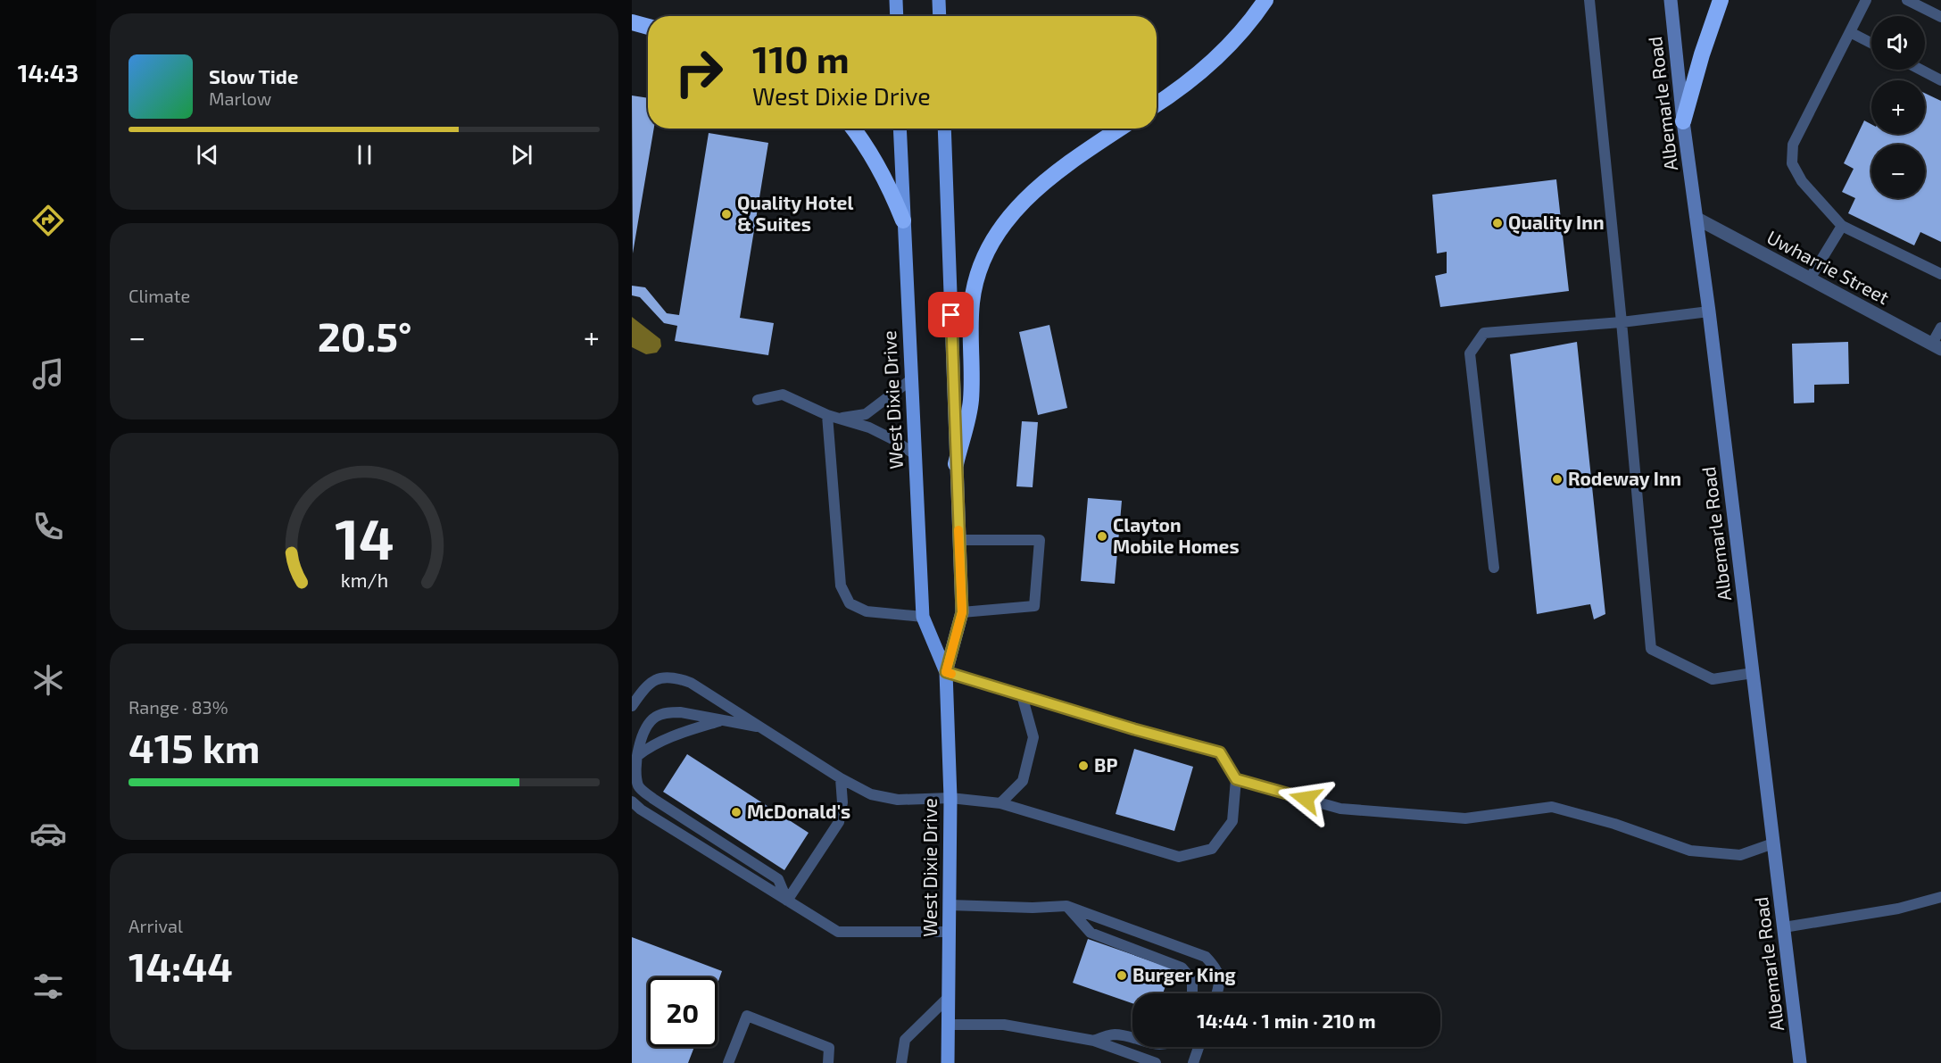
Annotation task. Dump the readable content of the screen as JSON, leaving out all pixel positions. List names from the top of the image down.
{
  "streets": {
    "main road": ["Albemarle Road", "West Dixie Drive"],
    "street": ["Uwharrie Street"]
  },
  "crossings": [
    ["Albemarle Road", "Uwharrie Street"]
  ],
  "places": [
    "Quality Hotel & Suites",
    "Quality Inn",
    "Rodeway Inn",
    "Clayton Mobile Homes",
    "BP",
    "McDonald's",
    "Burger King"
  ],
  "page": {
    "tabs": "14:43",
    "map_buttons": ["+", "−"],
    "turn": ["110 m", "West Dixie Drive"],
    "song": ["Slow Tide", "Marlow"],
    "tile": [
      "Climate",
      ["Range · 83%", "415 km"],
      ["Arrival", "14:44"]
    ],
    "heat": ["−", "20.5°", "+"],
    "limit": "20",
    "trip": "14:44 · 1 min · 210 m",
    "gauge": ["14", "km/h"]
  }
}
